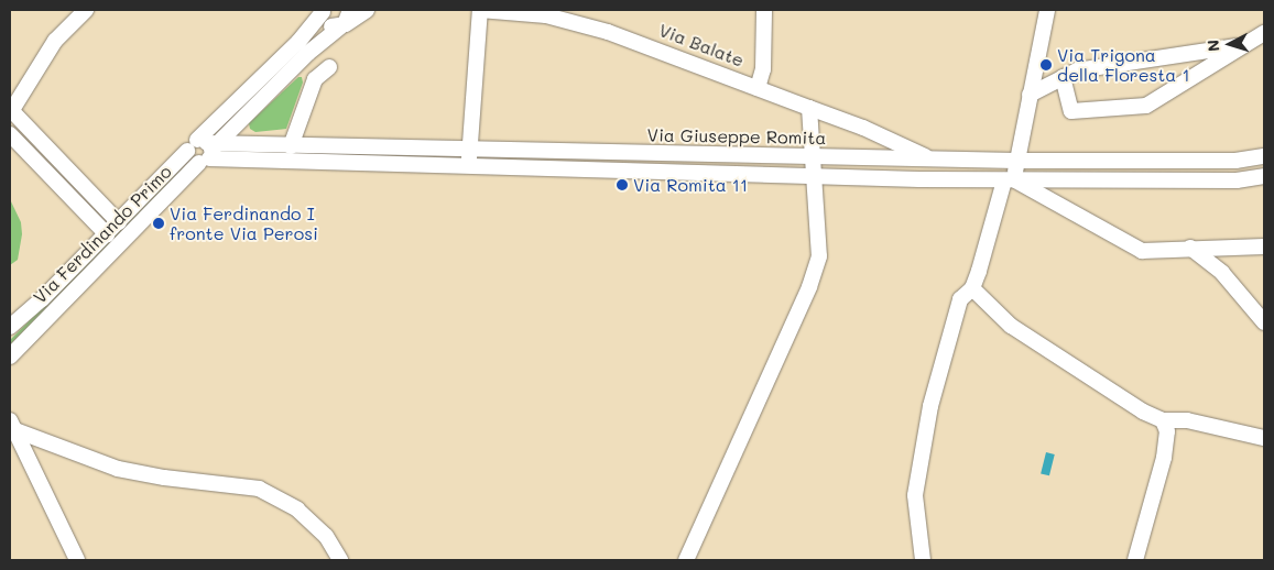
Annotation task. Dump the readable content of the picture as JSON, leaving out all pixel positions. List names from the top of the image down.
{
  "streets": {
    "street": ["Via Balate", "Via Giuseppe Romita", "Via Ferdinando Primo"]
  },
  "crossings": [
    ["Via Balate", "Via Giuseppe Romita"],
    ["Via Giuseppe Romita", "Via Ferdinando Primo"]
  ],
  "places": ["Via Trigona della Floresta 1", "Via Romita 11", "Via Ferdinando I fronte Via Perosi"],
  "north": "left"
}
